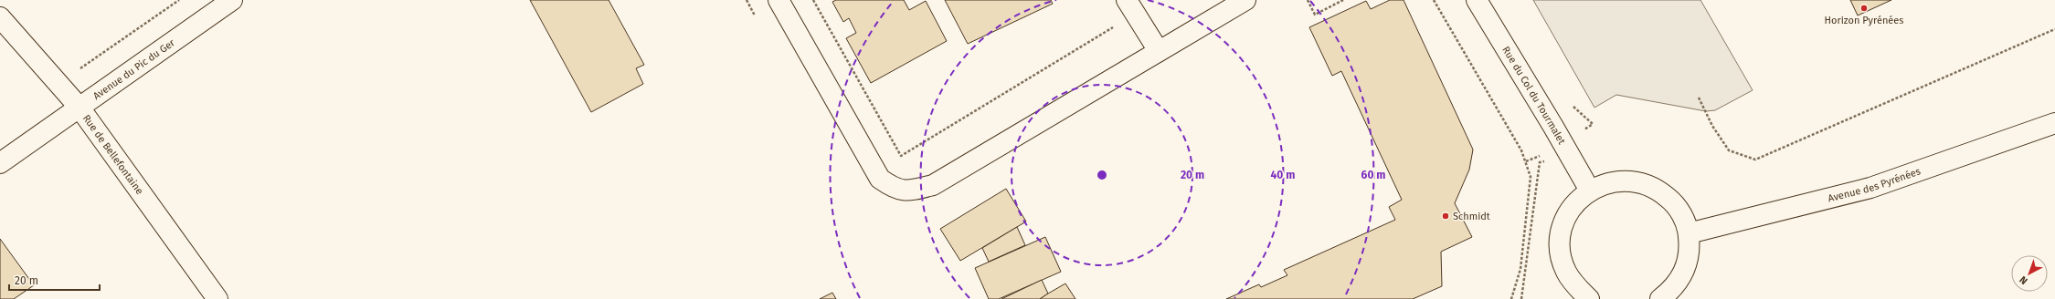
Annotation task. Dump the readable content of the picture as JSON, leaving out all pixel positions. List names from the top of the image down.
{
  "streets": {
    "street": [
      "Avenue du Pic du Ger",
      "Rue du Col du Tourmalet",
      "Rue de Bellefontaine",
      "Avenue des Pyrénées"
    ]
  },
  "crossings": [
    ["Avenue du Pic du Ger", "Rue de Bellefontaine"]
  ],
  "places": ["Horizon Pyrénées", "Schmidt"],
  "scale_bar": "20 m",
  "north": "bottom left",
  "rings": ["20 m", "40 m", "60 m"]
}
